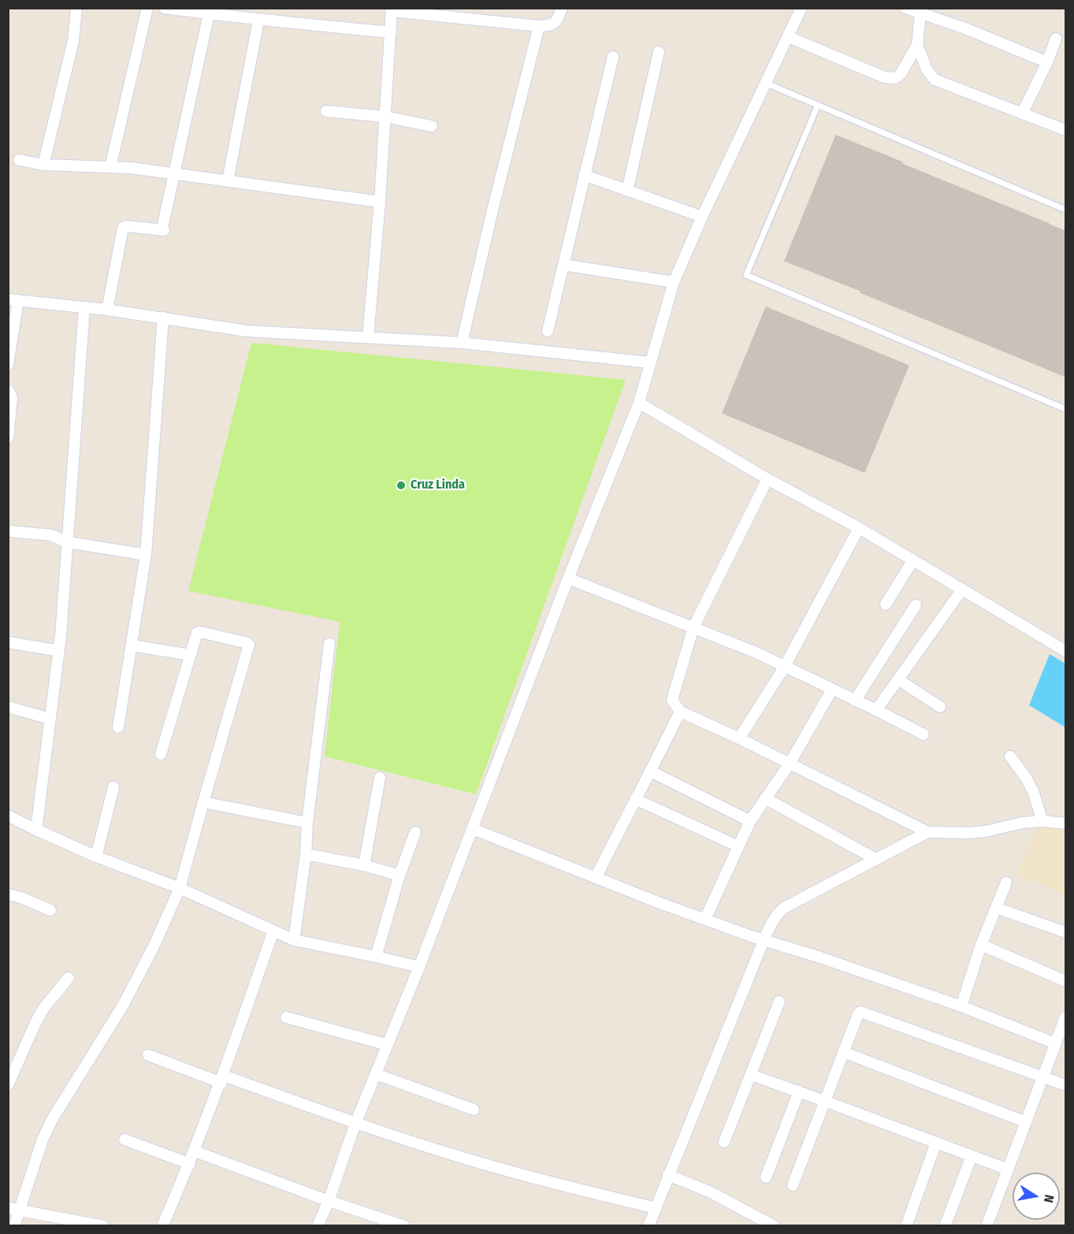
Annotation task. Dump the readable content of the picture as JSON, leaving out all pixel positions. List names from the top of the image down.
{
  "places": ["Cruz Linda"],
  "north": "right"
}
